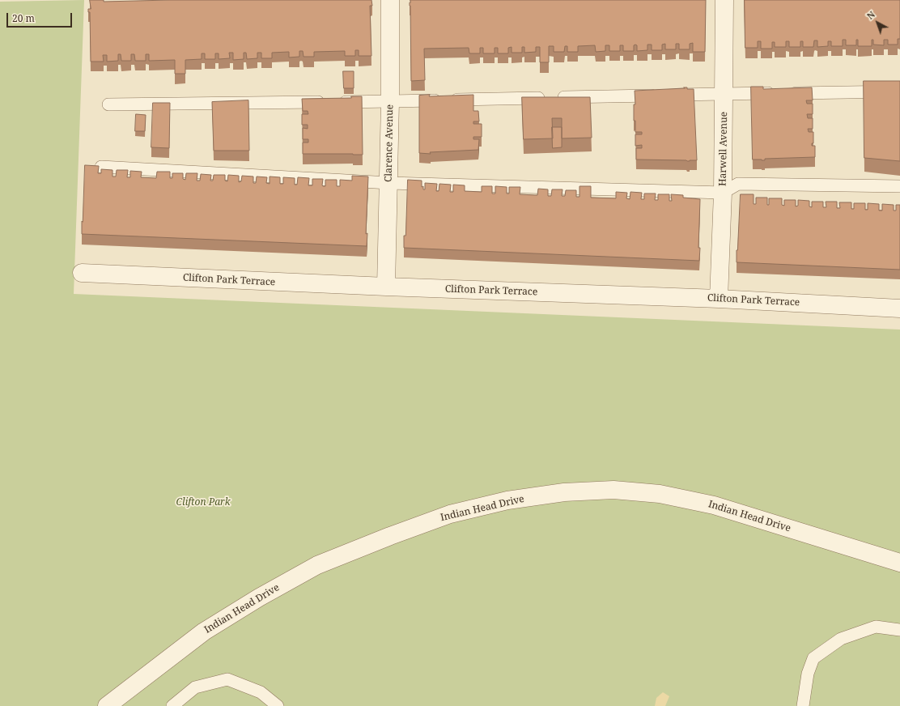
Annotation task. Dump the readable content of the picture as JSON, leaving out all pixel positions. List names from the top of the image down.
{
  "streets": {
    "street": [
      "Clarence Avenue",
      "Harwell Avenue",
      "Clifton Park Terrace",
      "Indian Head Drive"
    ]
  },
  "crossings": [
    ["Clarence Avenue", "Clifton Park Terrace"],
    ["Harwell Avenue", "Clifton Park Terrace"]
  ],
  "parks": ["Clifton Park"],
  "scale_bar": "20 m",
  "north": "top left"
}
